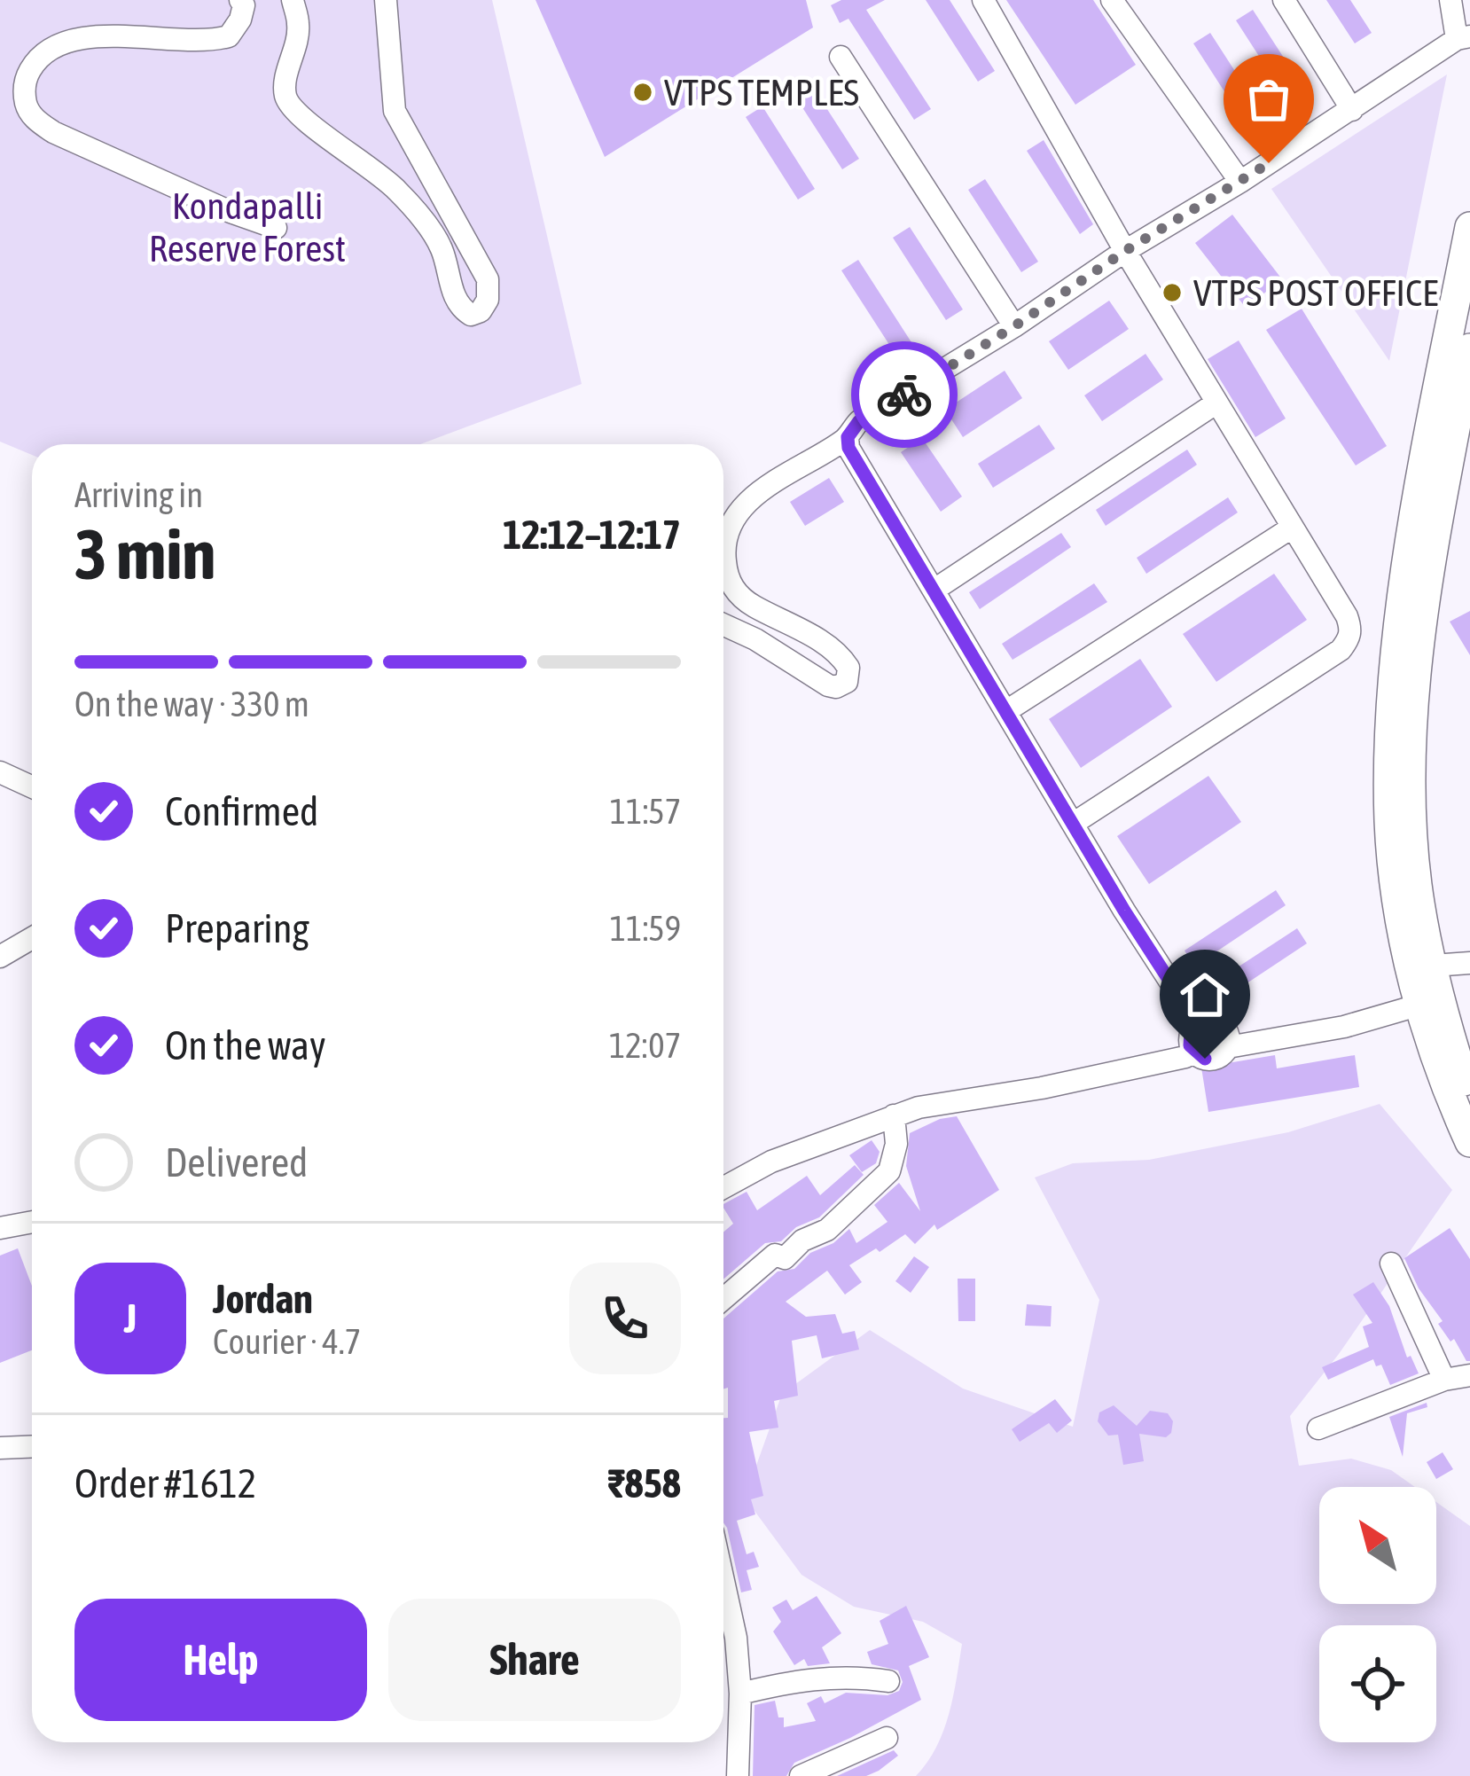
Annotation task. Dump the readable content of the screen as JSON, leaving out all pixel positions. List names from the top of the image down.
{
  "parks": ["Kondapalli Reserve Forest"],
  "places": ["VTPS TEMPLES", "VTPS POST OFFICE"],
  "north": "top left",
  "page": {
    "heading": ["3 min", "Arriving in", "12:12–12:17"],
    "panel": [
      "Jordan",
      "Courier · 4.7",
      "Order #1612",
      "₹858"
    ],
    "bar": "On the way · 330 m",
    "list": [
      ["Confirmed", "11:57"],
      ["Preparing", "11:59"],
      ["On the way", "12:07"],
      "Delivered"
    ],
    "round": "J",
    "buttons": ["Help", "Share"]
  }
}
